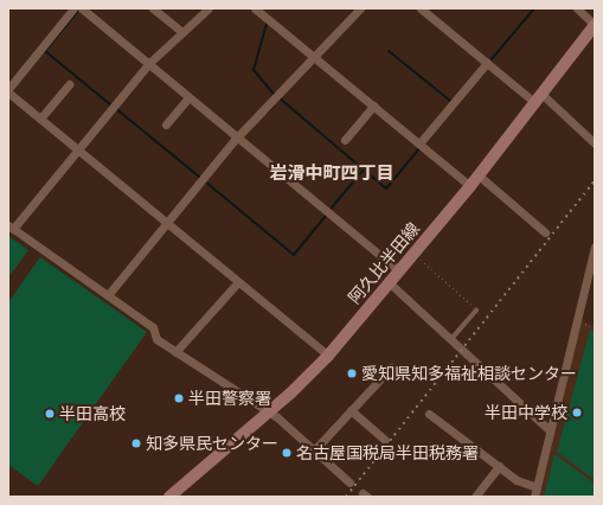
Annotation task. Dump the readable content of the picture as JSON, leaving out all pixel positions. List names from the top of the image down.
{
  "streets": {
    "main road": ["阿久比半田線"]
  },
  "districts": ["岩滑中町四丁目"],
  "places": [
    "愛知県知多福祉相談センター",
    "半田警察署",
    "半田中学校",
    "半田高校",
    "知多県民センター",
    "名古屋国税局半田税務署"
  ]
}
